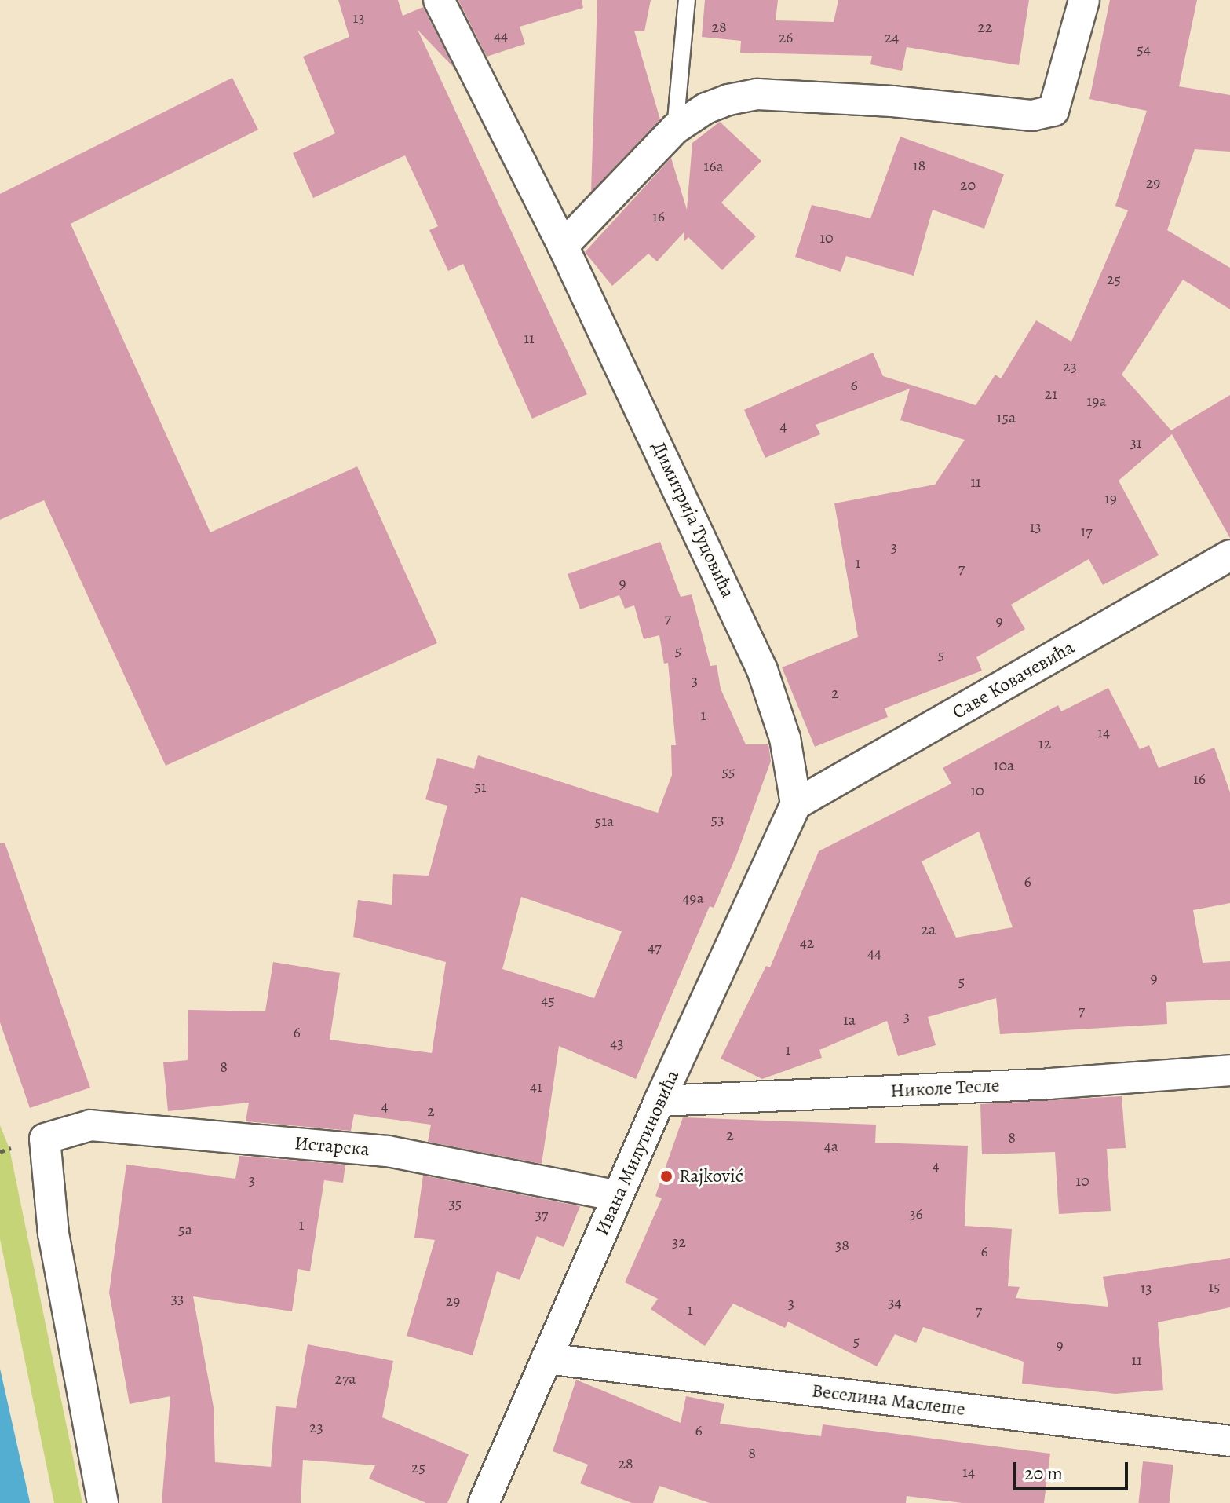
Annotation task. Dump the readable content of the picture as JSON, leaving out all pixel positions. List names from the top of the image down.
{
  "streets": {
    "street": [
      "Димитрија Туцовића",
      "Саве Ковачевића",
      "Николе Тесле",
      "Истарска",
      "Ивана Милутиновића",
      "Веселина Маслеше"
    ]
  },
  "crossings": [
    ["Димитрија Туцовића", "Саве Ковачевића"],
    ["Димитрија Туцовића", "Ивана Милутиновића"],
    ["Саве Ковачевића", "Ивана Милутиновића"],
    ["Николе Тесле", "Ивана Милутиновића"],
    ["Истарска", "Ивана Милутиновића"],
    ["Ивана Милутиновића", "Веселина Маслеше"]
  ],
  "places": ["Rajković"],
  "house_numbers": [
    "13",
    "28",
    "22",
    "44",
    "26",
    "24",
    "54",
    "18",
    "16a",
    "29",
    "20",
    "16",
    "10",
    "25",
    "11",
    "23",
    "6",
    "21",
    "19a",
    "15a",
    "4",
    "31",
    "11",
    "19",
    "13",
    "17",
    "3",
    "1",
    "7",
    "9",
    "7",
    "9",
    "5",
    "5",
    "3",
    "2",
    "1",
    "14",
    "12",
    "10a",
    "55",
    "16",
    "51",
    "10",
    "53",
    "51a",
    "6",
    "49a",
    "2a",
    "42",
    "47",
    "44",
    "9",
    "5",
    "45",
    "7",
    "3",
    "1a",
    "6",
    "43",
    "1",
    "8",
    "41",
    "4",
    "2",
    "2",
    "8",
    "4a",
    "4",
    "3",
    "10",
    "35",
    "36",
    "37",
    "1",
    "5a",
    "32",
    "38",
    "6",
    "15",
    "13",
    "33",
    "29",
    "34",
    "3",
    "1",
    "7",
    "5",
    "9",
    "11",
    "27a",
    "23",
    "6",
    "8",
    "28",
    "25",
    "14"
  ],
  "scale_bar": "20 m"
}
